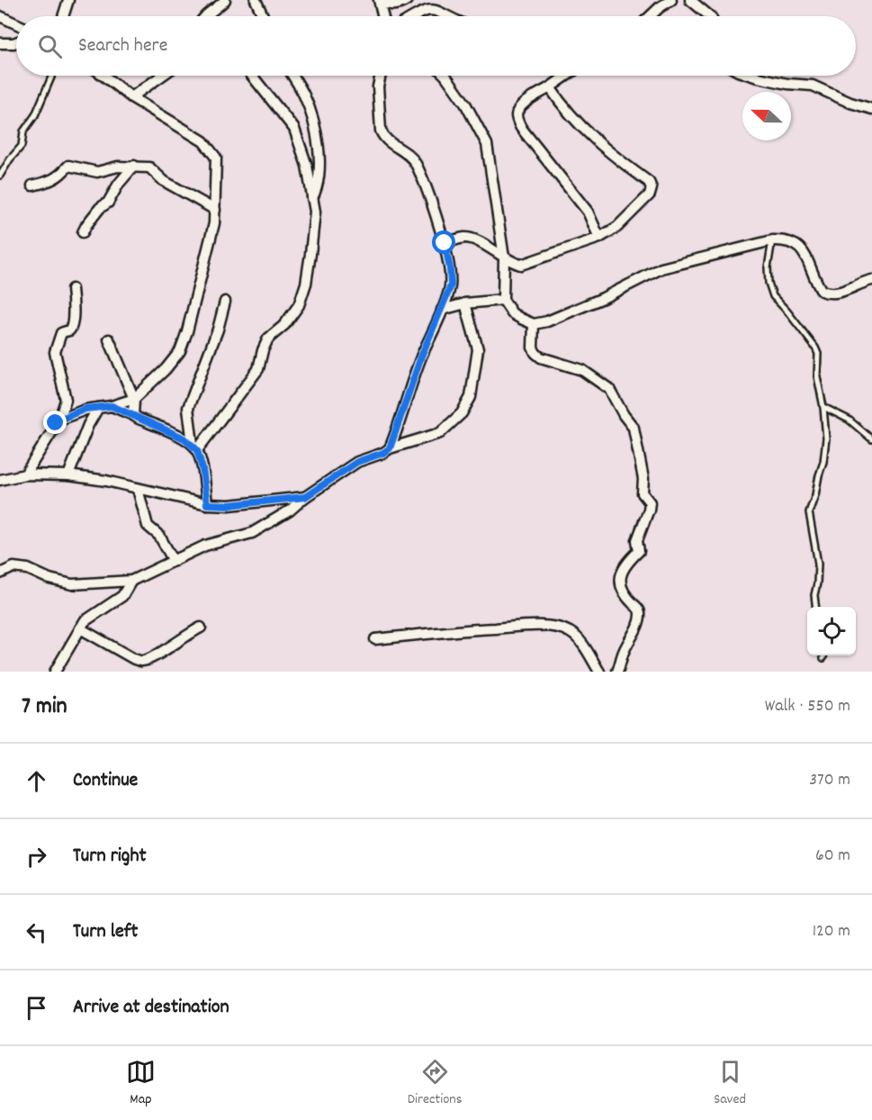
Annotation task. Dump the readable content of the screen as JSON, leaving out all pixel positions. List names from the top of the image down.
{
  "north": "left",
  "page": {
    "search": "Search here",
    "heading": ["7 min", "Walk · 550 m"],
    "list": [
      ["Continue", "370 m"],
      ["Turn right", "60 m"],
      ["Turn left", "120 m"],
      "Arrive at destination"
    ],
    "nav": ["Map", "Directions", "Saved"]
  }
}
